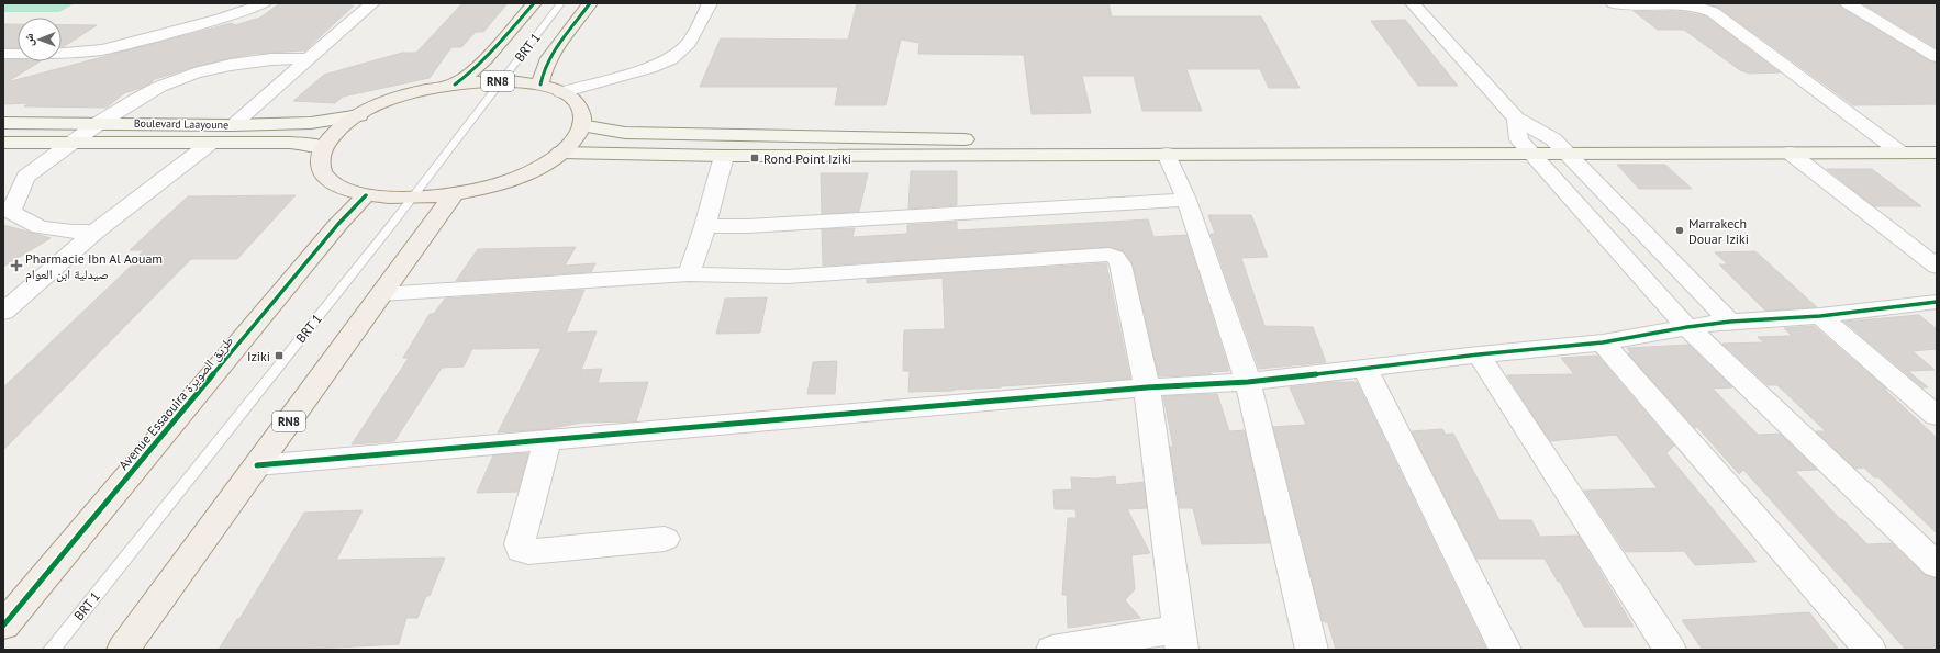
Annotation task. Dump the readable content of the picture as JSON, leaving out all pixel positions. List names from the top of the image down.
{
  "streets": {
    "main road": ["RN8", "Avenue Essaouira طريق الصويرة"],
    "street": ["Boulevard Laayoune"],
    "lane": ["BRT 1"]
  },
  "crossings": [
    ["BRT 1", "RN8"],
    ["RN8", "Boulevard Laayoune"]
  ],
  "places": {
    "transit": ["Rond Point Iziki", "Iziki"],
    "other": ["Marrakech Douar Iziki"],
    "health": ["Pharmacie Ibn Al Aouam صيدلية ابن العوام"]
  },
  "north": "left"
}
